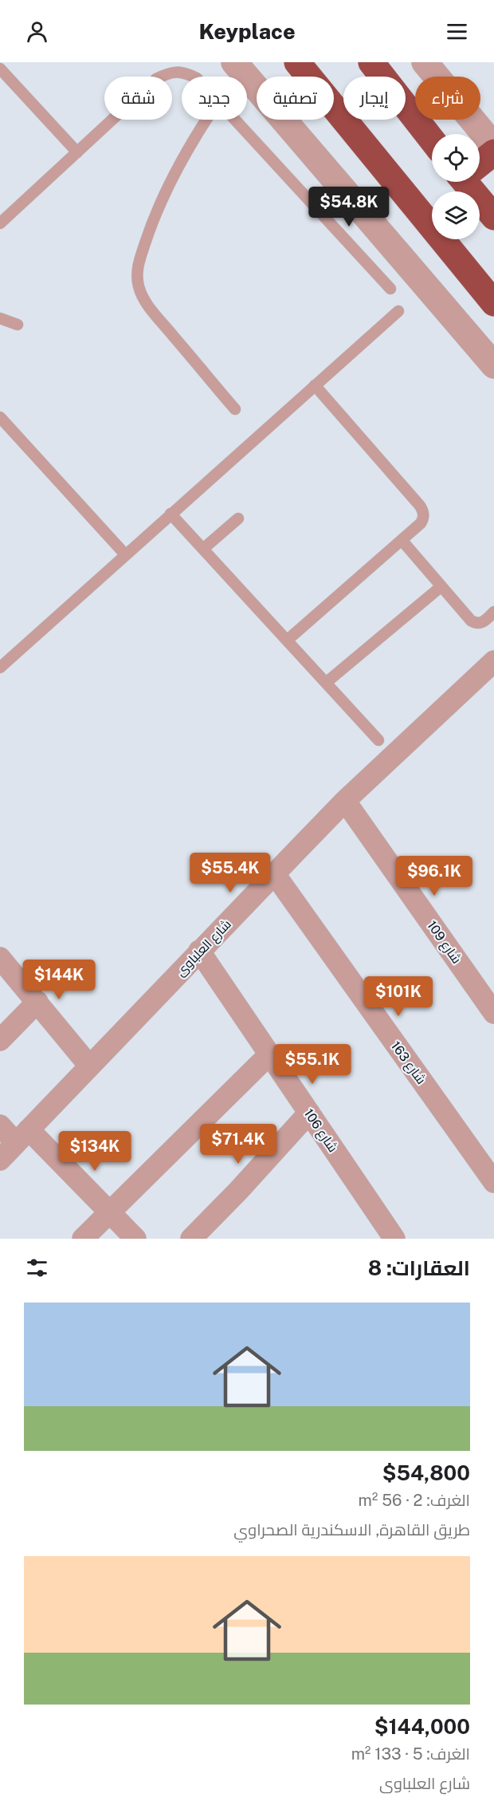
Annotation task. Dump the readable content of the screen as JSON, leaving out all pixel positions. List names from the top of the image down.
{
  "streets": {
    "street": [
      "شارع 109",
      "شارع العلباوى",
      "شارع 163",
      "شارع 106"
    ]
  },
  "crossings": [
    ["شارع 109", "شارع العلباوى"],
    ["شارع العلباوى", "شارع 163"],
    ["شارع العلباوى", "شارع 106"]
  ],
  "page": {
    "header": "Keyplace",
    "chip": [
      "شراء",
      "إيجار",
      "تصفية",
      "جديد",
      "شقة"
    ],
    "price": [
      "$54.8K",
      "$55.4K",
      "$96.1K",
      "$144K",
      "$101K",
      "$55.1K",
      "$71.4K",
      "$134K"
    ],
    "heading": "العقارات: 8",
    "list": [
      {
        "name": "$54,800",
        "note": "الغرف: 2 · 56 m² · طريق القاهرة, الاسكندرية الصحراوي"
      },
      {
        "name": "$144,000",
        "note": "الغرف: 5 · 133 m² · شارع العلباوى"
      }
    ]
  }
}
